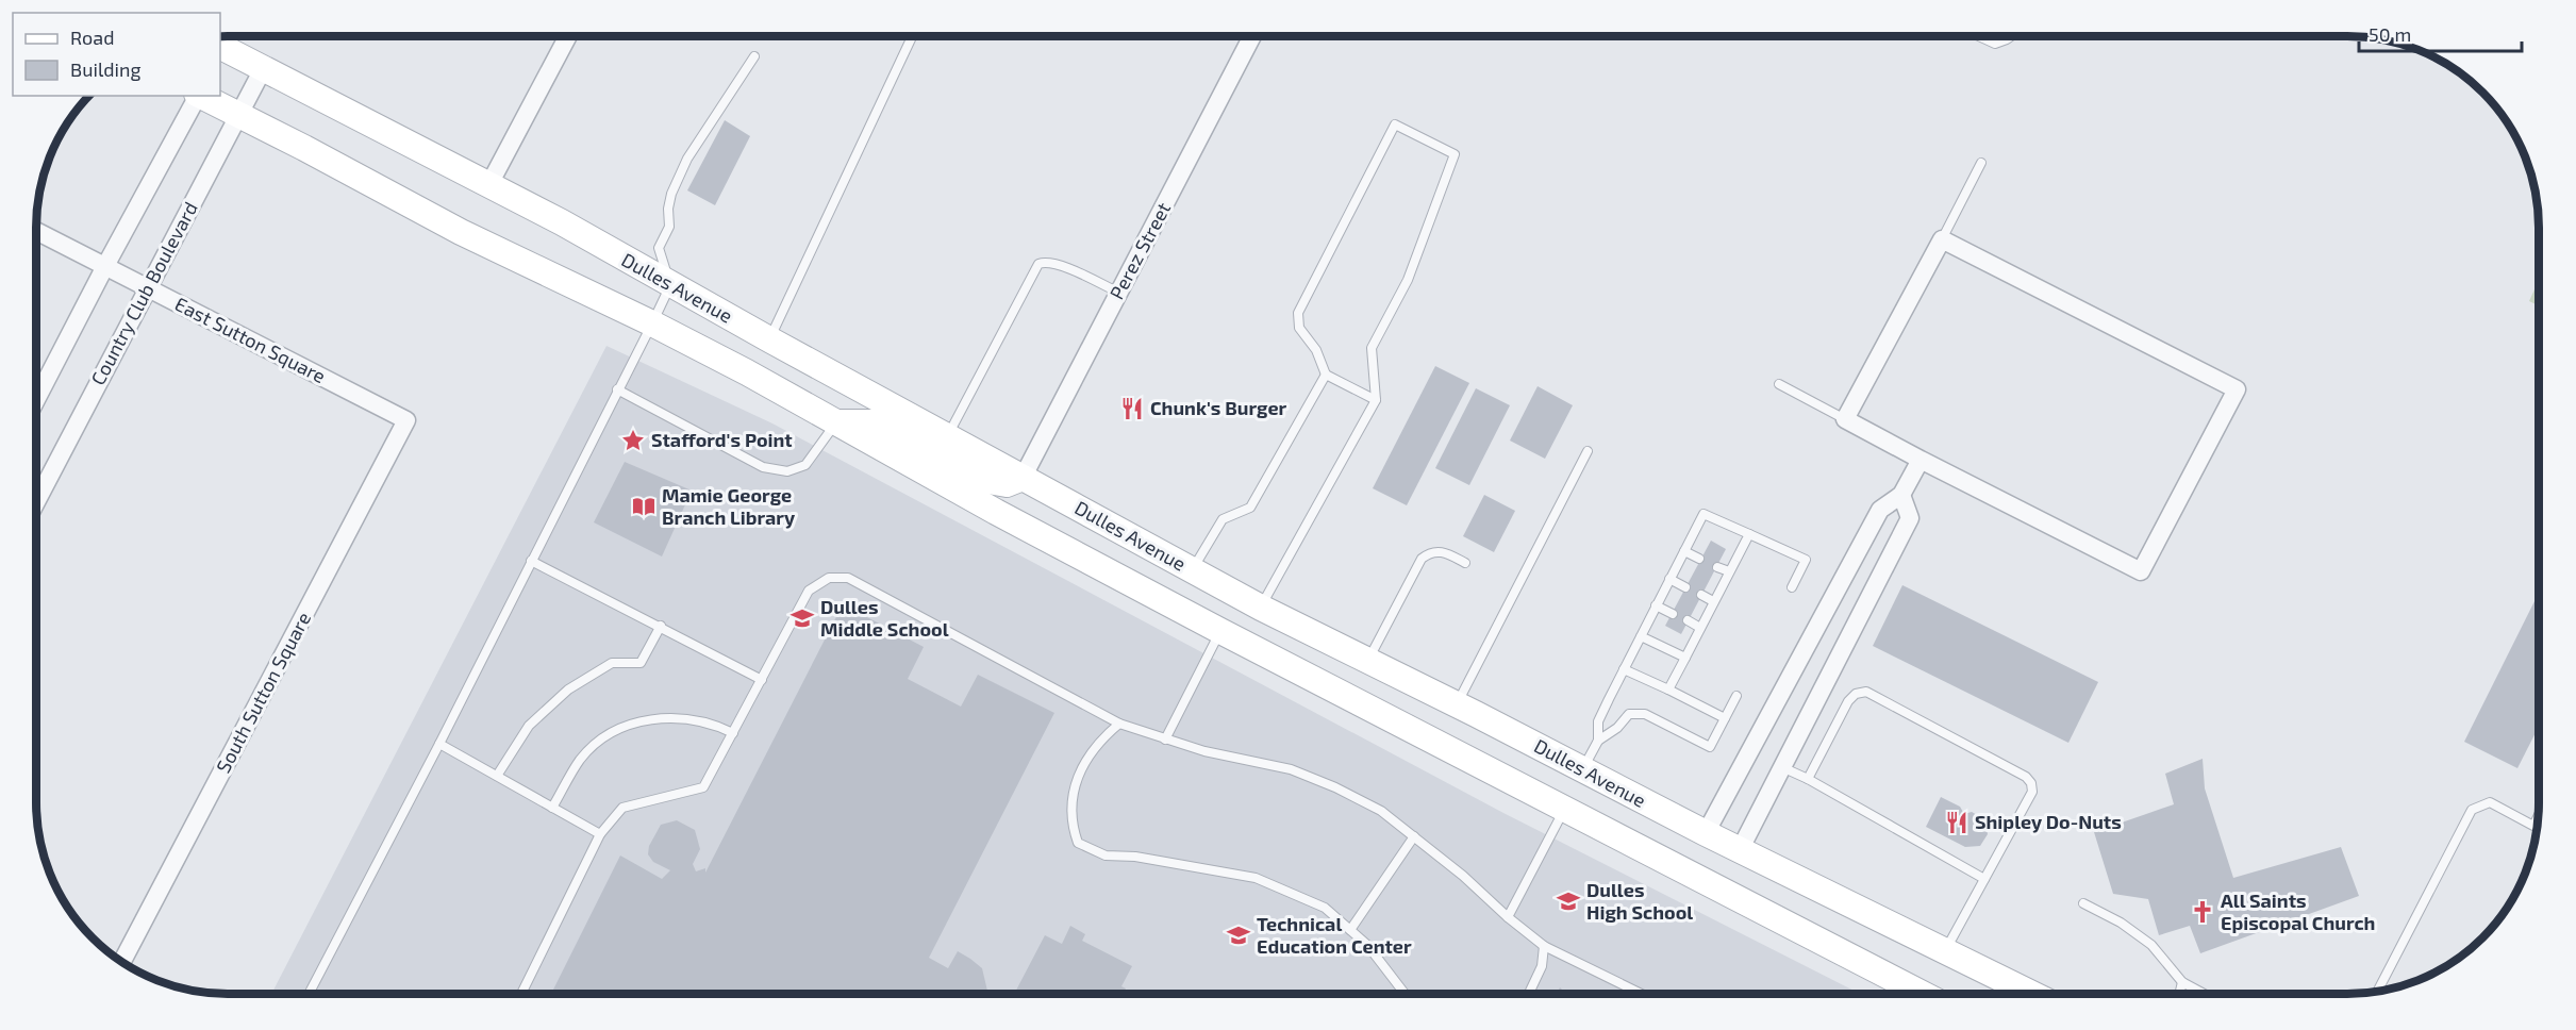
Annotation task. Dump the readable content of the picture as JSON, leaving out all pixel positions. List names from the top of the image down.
{
  "streets": {
    "main road": ["Dulles Avenue"],
    "street": [
      "Perez Street",
      "Country Club Boulevard",
      "East Sutton Square",
      "South Sutton Square"
    ]
  },
  "crossings": [
    ["Perez Street", "Dulles Avenue"],
    ["Dulles Avenue", "Country Club Boulevard"],
    ["Country Club Boulevard", "East Sutton Square"],
    ["East Sutton Square", "South Sutton Square"]
  ],
  "places": {
    "restaurant": ["Chunk's Burger", "Shipley Do-Nuts"],
    "place": ["Stafford's Point"],
    "library": ["Mamie George Branch Library"],
    "school or university": ["Dulles Middle School", "Dulles High School", "Technical Education Center"],
    "church": ["All Saints Episcopal Church"]
  },
  "legend": ["Road", "Building"],
  "scale_bar": "50 m"
}
